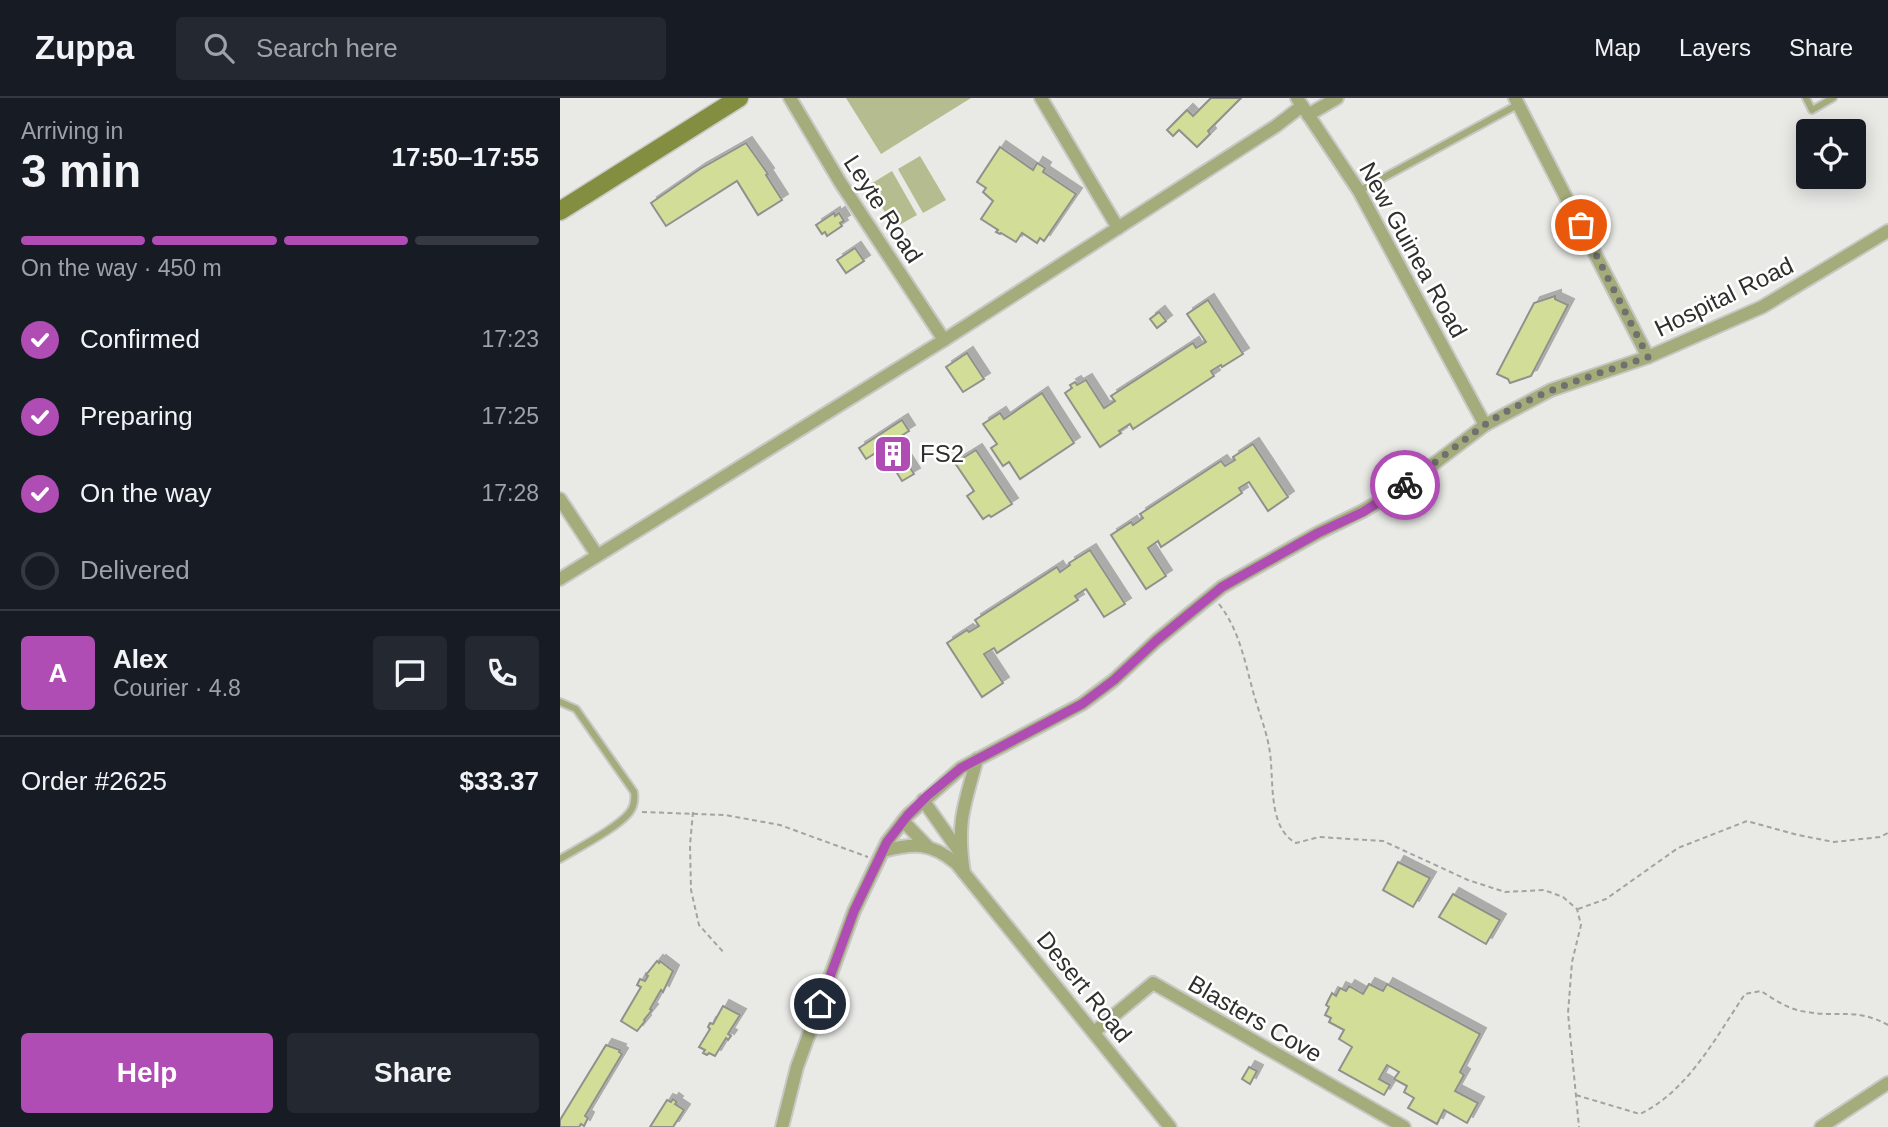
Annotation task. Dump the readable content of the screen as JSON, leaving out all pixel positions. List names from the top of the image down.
{
  "streets": {
    "street": [
      "Leyte Road",
      "New Guinea Road",
      "Hospital Road",
      "Desert Road",
      "Blasters Cove"
    ]
  },
  "crossings": [
    ["New Guinea Road", "Hospital Road"],
    ["Hospital Road", "Desert Road"],
    ["Desert Road", "Blasters Cove"]
  ],
  "places": {
    "building": ["FS2"]
  },
  "page": {
    "header": "Zuppa",
    "search": "Search here",
    "nav": ["Map", "Layers", "Share"],
    "heading": ["3 min", "Arriving in", "17:50–17:55"],
    "panel": [
      "Alex",
      "Courier · 4.8",
      "Order #2625",
      "$33.37"
    ],
    "bar": "On the way · 450 m",
    "list": [
      ["Confirmed", "17:23"],
      ["Preparing", "17:25"],
      ["On the way", "17:28"],
      "Delivered"
    ],
    "round": "A",
    "buttons": ["Help", "Share"]
  }
}
